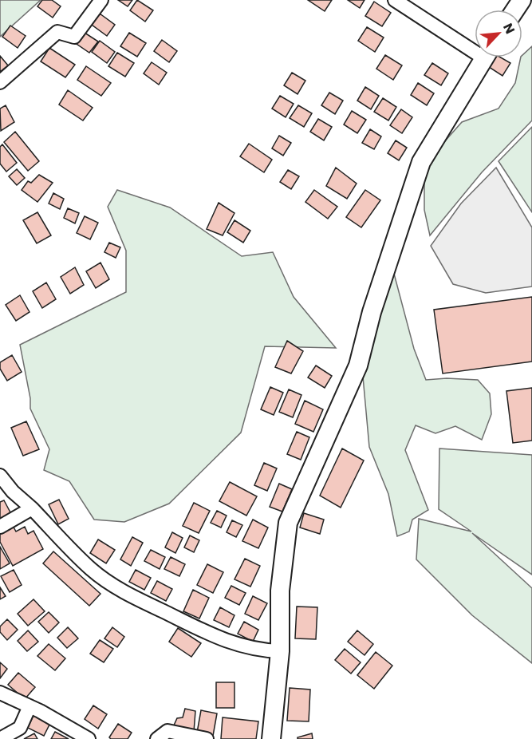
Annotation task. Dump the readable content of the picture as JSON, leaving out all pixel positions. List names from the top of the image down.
{
  "north": "top right"
}
